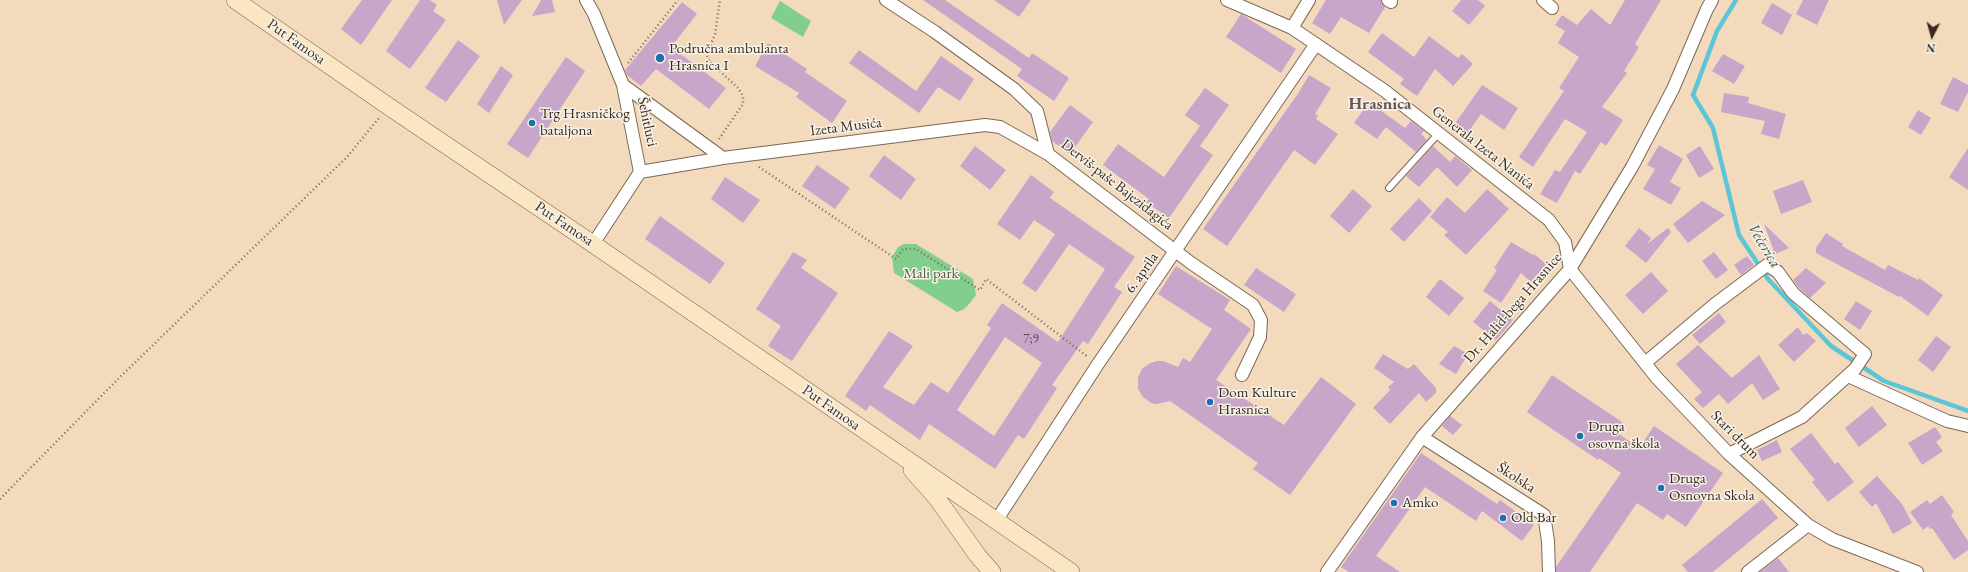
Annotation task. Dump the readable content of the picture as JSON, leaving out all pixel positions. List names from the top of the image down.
{
  "streets": {
    "main road": ["Put Famosa"],
    "street": [
      "Šehitluci",
      "Izeta Musića",
      "Generala Izeta Nanića",
      "Derviš-paše Bajezidagića",
      "6. aprila",
      "Dr. Halid-bega Hrasnice",
      "Stari drum",
      "Školska"
    ]
  },
  "crossings": [
    ["Put Famosa", "6. aprila"],
    ["Šehitluci", "Izeta Musića"],
    ["Izeta Musića", "Derviš-paše Bajezidagića"],
    ["Generala Izeta Nanića", "6. aprila"],
    ["Generala Izeta Nanića", "Dr. Halid-bega Hrasnice"],
    ["Generala Izeta Nanića", "Stari drum"],
    ["Derviš-paše Bajezidagića", "6. aprila"],
    ["Dr. Halid-bega Hrasnice", "Stari drum"],
    ["Dr. Halid-bega Hrasnice", "Školska"]
  ],
  "districts": ["Hrasnica"],
  "water": ["Večerica"],
  "parks": ["Mali park"],
  "places": [
    "Područna ambulanta Hrasnica I",
    "Trg Hrasničkog bataljona",
    "Dom Kulture Hrasnica",
    "Druga osovna škola",
    "Druga Osnovna Skola",
    "Amko",
    "Old Bar"
  ],
  "house_numbers": ["7;9"],
  "north": "bottom"
}
